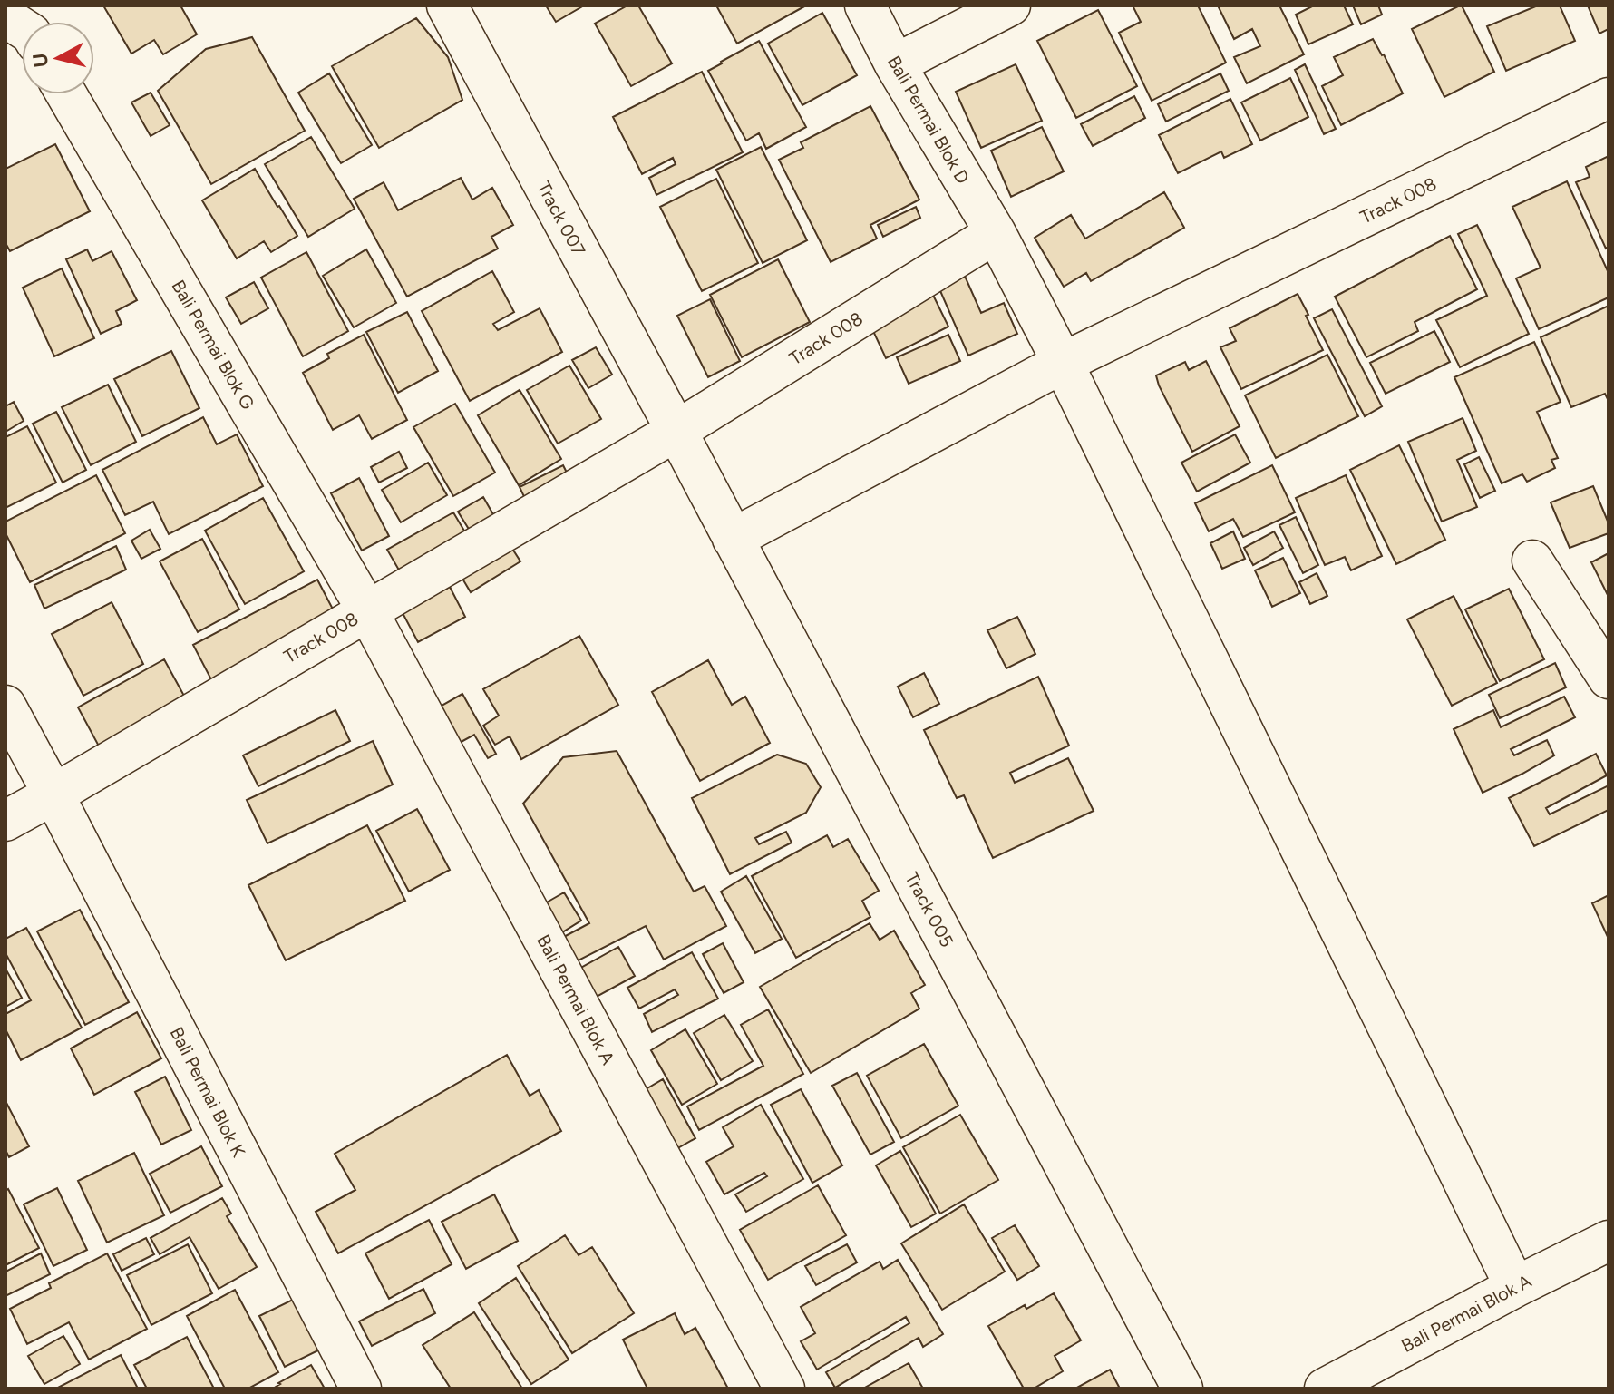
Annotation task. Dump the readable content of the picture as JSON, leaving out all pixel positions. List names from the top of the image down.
{
  "streets": {
    "street": [
      "Bali Permai Blok D",
      "Track 008",
      "Track 007",
      "Bali Permai Blok G",
      "Track 005",
      "Bali Permai Blok A",
      "Bali Permai Blok K"
    ]
  },
  "crossings": [
    ["Bali Permai Blok D", "Track 008"],
    ["Track 008", "Track 007"],
    ["Track 008", "Bali Permai Blok G"],
    ["Track 008", "Track 005"],
    ["Track 008", "Bali Permai Blok A"],
    ["Track 008", "Bali Permai Blok K"],
    ["Track 007", "Track 005"],
    ["Bali Permai Blok G", "Bali Permai Blok A"]
  ],
  "north": "left"
}
